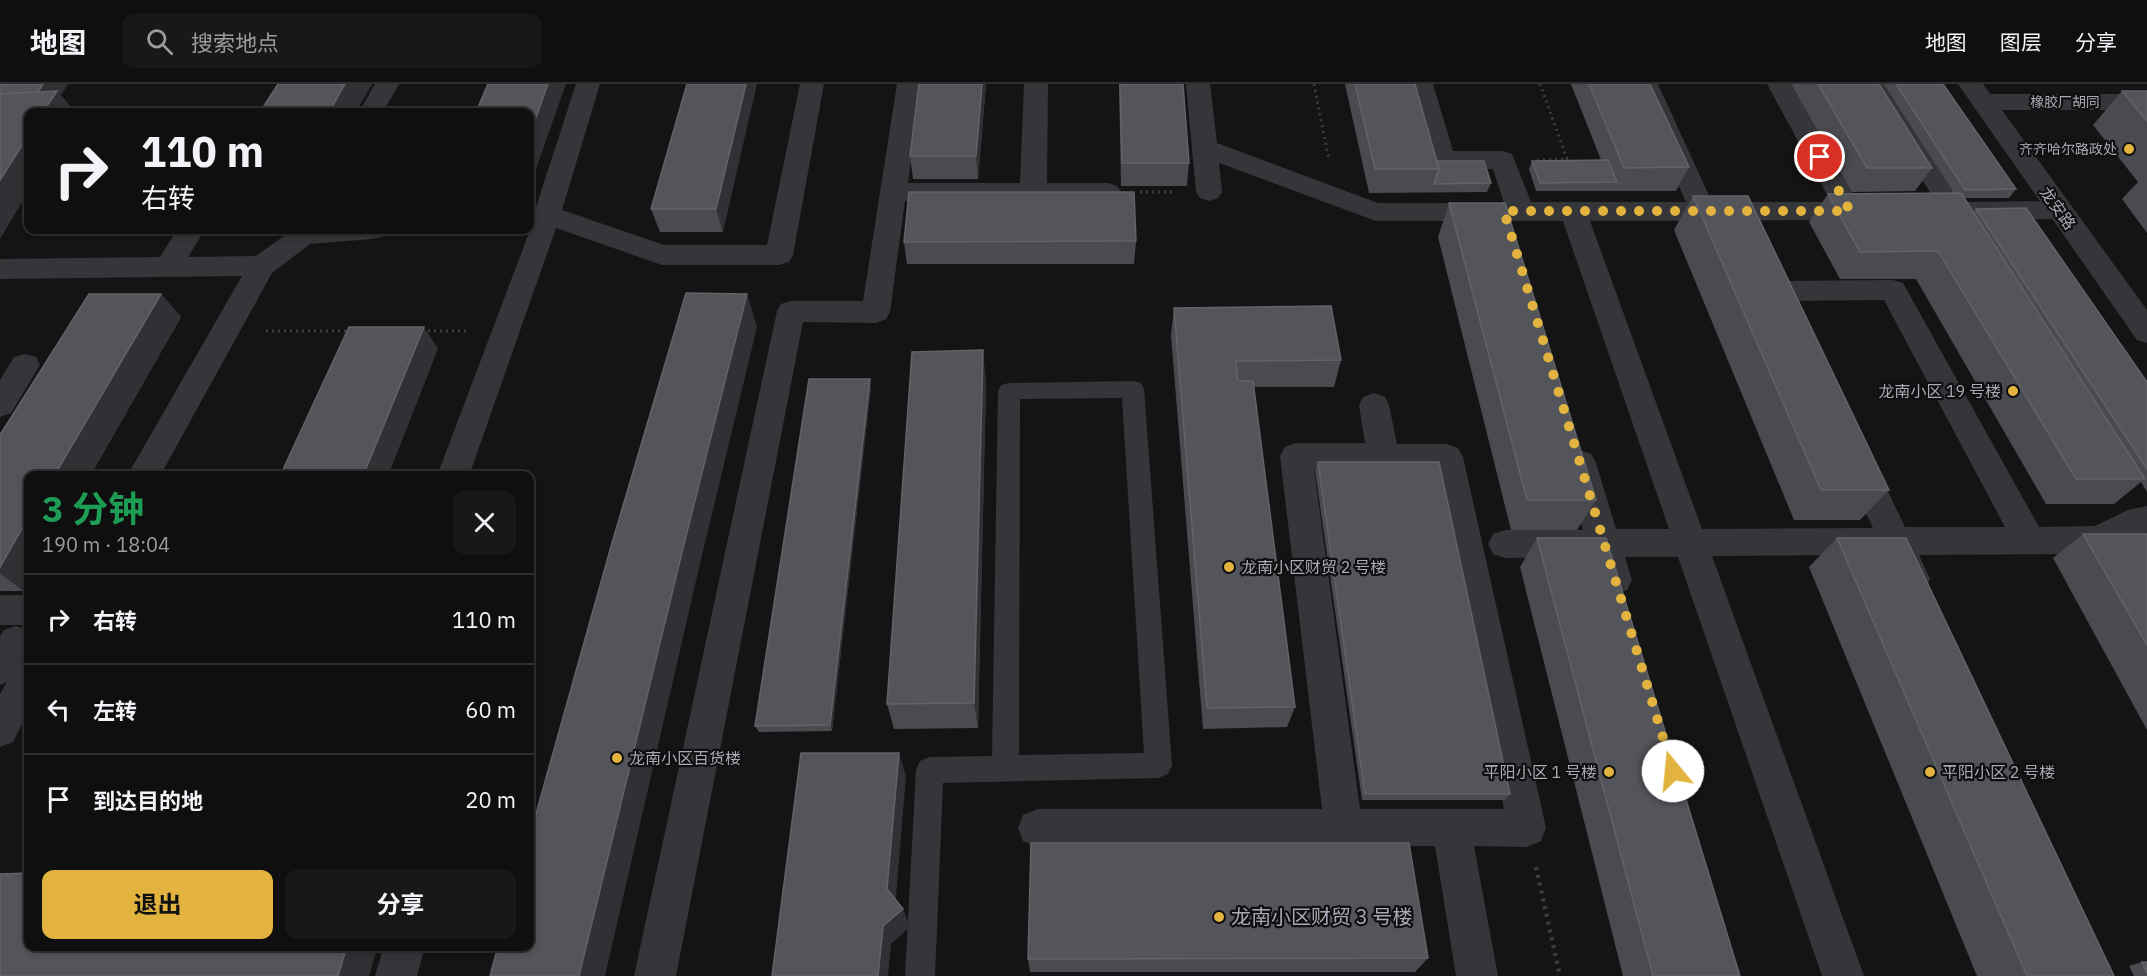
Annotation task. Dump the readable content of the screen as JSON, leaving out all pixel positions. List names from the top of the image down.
{
  "streets": {
    "street": ["橡胶厂胡同", "龙安路"]
  },
  "crossings": [
    ["橡胶厂胡同", "龙安路"]
  ],
  "places": [
    "齐齐哈尔路政处",
    "龙南小区 19 号楼",
    "龙南小区财贸 2 号楼",
    "龙南小区百货楼",
    "平阳小区 1 号楼",
    "平阳小区 2 号楼",
    "龙南小区财贸 3 号楼"
  ],
  "page": {
    "header": "地图",
    "search": "搜索地点",
    "nav": ["地图", "图层", "分享"],
    "turn": ["110 m", "右转"],
    "heading": ["3 分钟", "190 m · 18:04"],
    "list": [
      {
        "name": "右转",
        "value": "110 m"
      },
      {
        "name": "左转",
        "value": "60 m"
      },
      {
        "name": "到达目的地",
        "value": "20 m"
      }
    ],
    "buttons": ["退出", "分享"]
  }
}
